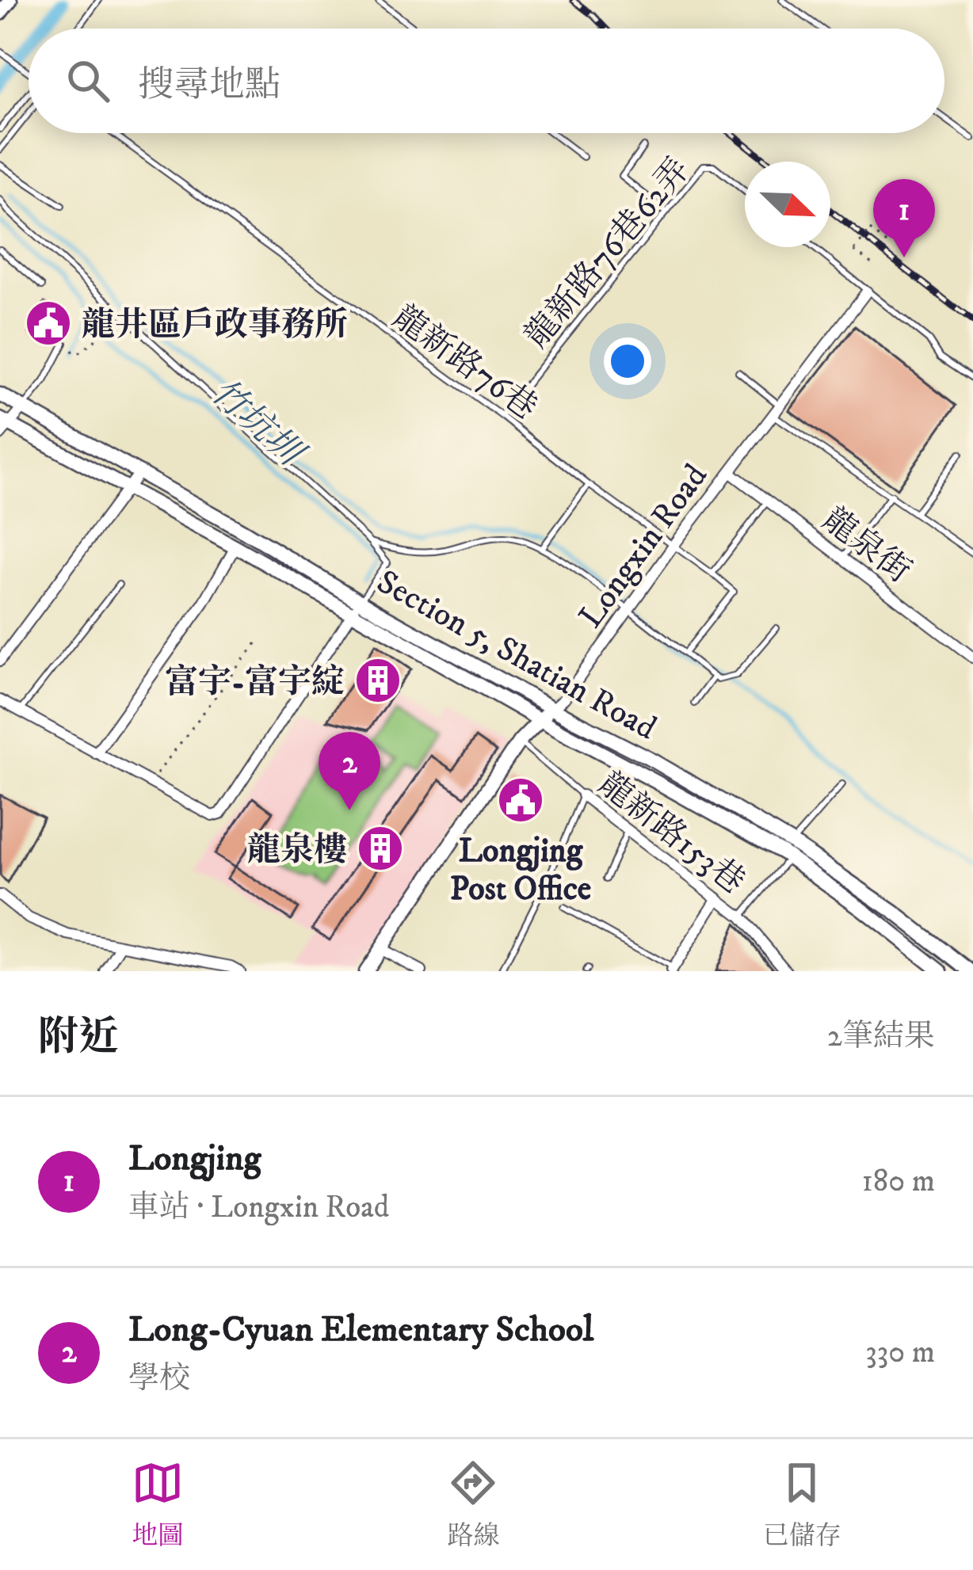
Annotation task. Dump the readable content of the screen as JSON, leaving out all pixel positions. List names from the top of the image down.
{
  "streets": {
    "street": [
      "龍泉街",
      "Longxin Road",
      "Section 5, Shatian Road",
      "龍新路153巷"
    ],
    "lane": ["龍新路76巷62弄", "龍新路76巷"]
  },
  "crossings": [
    ["龍新路76巷62弄", "龍新路76巷"],
    ["龍新路76巷", "Longxin Road"],
    ["龍泉街", "Longxin Road"],
    ["Longxin Road", "Section 5, Shatian Road"],
    ["Longxin Road", "龍新路153巷"]
  ],
  "water": ["竹坑圳"],
  "places": {
    "public building": ["龍井區戶政事務所", "Longjing Post Office"],
    "building": ["富宇-富宇綻", "龍泉樓"]
  },
  "north": "bottom right",
  "page": {
    "search": "搜尋地點",
    "pins": ["1", "2"],
    "heading": ["附近", "2筆結果"],
    "list": [
      {
        "mark": "1",
        "name": "Longjing",
        "note": "車站 · Longxin Road",
        "value": "180 m"
      },
      {
        "mark": "2",
        "name": "Long-Cyuan Elementary School",
        "note": "學校",
        "value": "330 m"
      }
    ],
    "nav": ["地圖", "路線", "已儲存"]
  }
}
